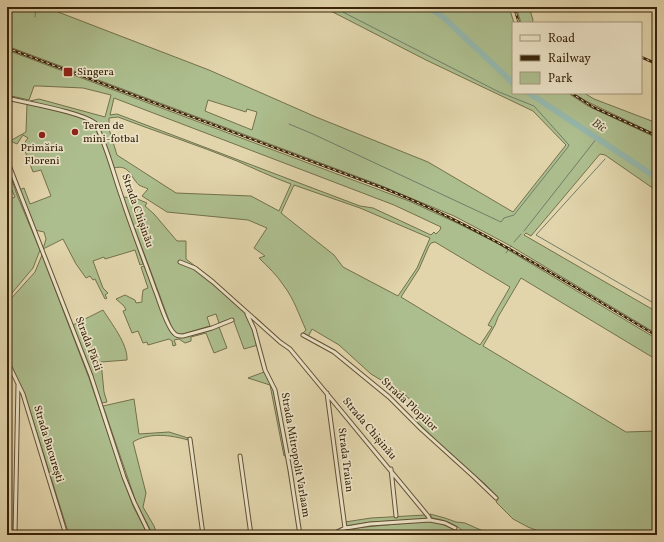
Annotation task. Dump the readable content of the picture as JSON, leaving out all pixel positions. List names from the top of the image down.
{
  "streets": {
    "street": [
      "Strada Chișinău",
      "Strada Păcii",
      "Strada Plopilor",
      "Strada București",
      "Strada Mitropolit Varlaam",
      "Strada Traian"
    ]
  },
  "crossings": [
    ["Strada Chișinău", "Strada Mitropolit Varlaam"],
    ["Strada Chișinău", "Strada Traian"]
  ],
  "water": ["Bîc"],
  "places": {
    "transit": ["Sîngera"],
    "other": ["Teren de mini-fotbal", "Primăria Floreni"]
  },
  "legend": ["Road", "Railway", "Park"]
}
